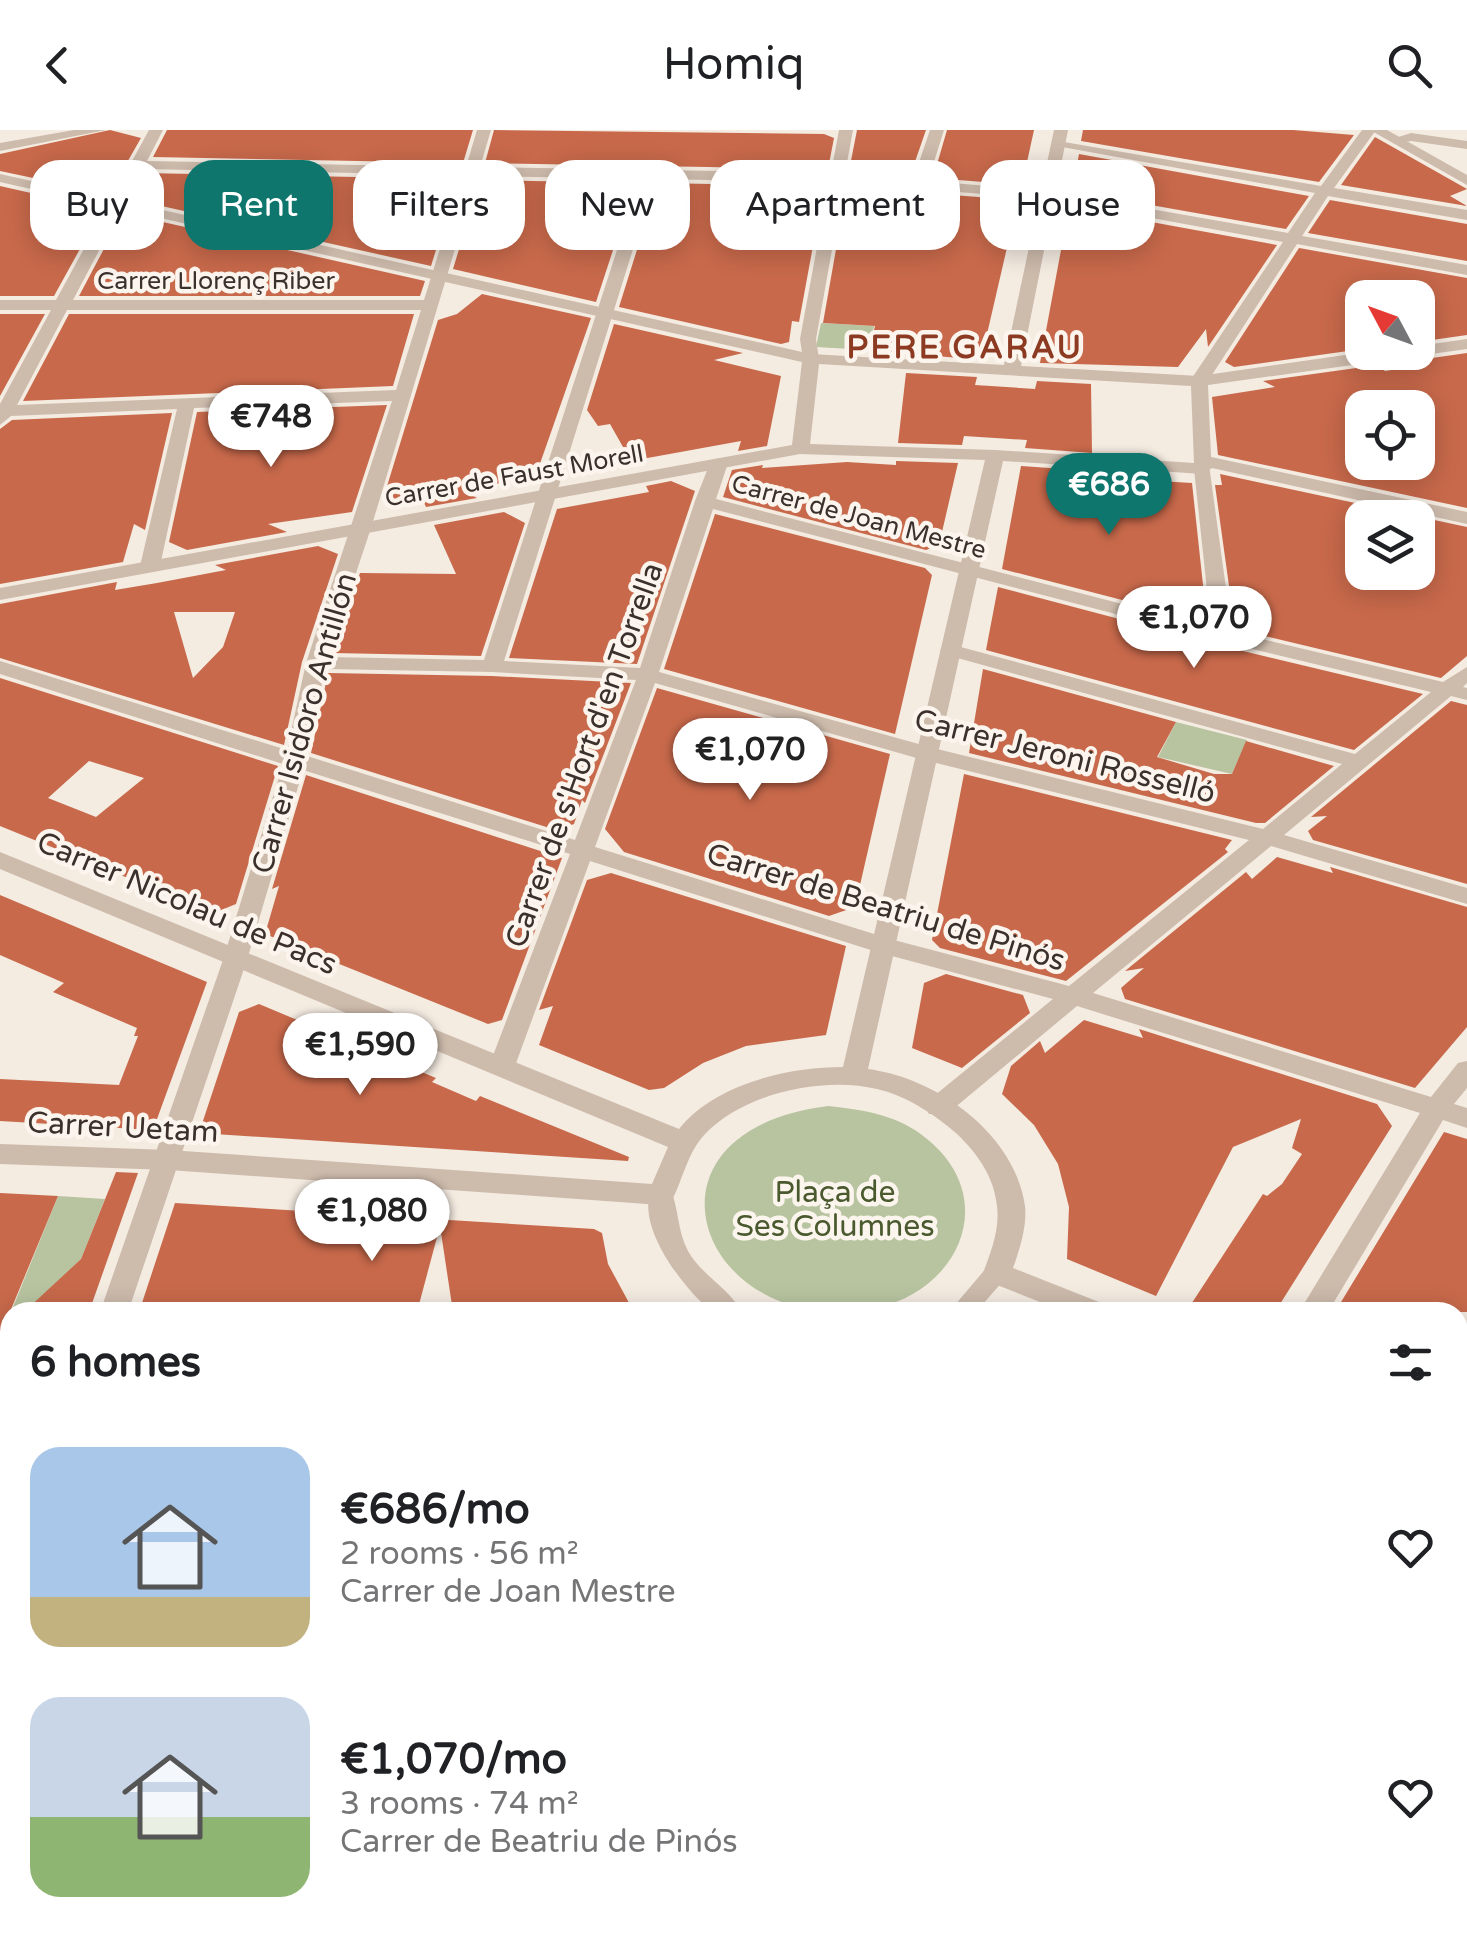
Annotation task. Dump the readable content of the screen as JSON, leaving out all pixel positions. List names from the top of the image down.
{
  "streets": {
    "street": [
      "Carrer Llorenç Riber",
      "Carrer de Faust Morell",
      "Carrer de Joan Mestre",
      "Carrer Isidoro Antillón",
      "Carrer de s'Hort d'en Torrella",
      "Carrer Jeroni Rosselló",
      "Carrer Nicolau de Pacs",
      "Carrer de Beatriu de Pinós",
      "Carrer Uetam"
    ]
  },
  "crossings": [
    ["Carrer Llorenç Riber", "Carrer Isidoro Antillón"],
    ["Carrer de Faust Morell", "Carrer Isidoro Antillón"],
    ["Carrer de Faust Morell", "Carrer de s'Hort d'en Torrella"],
    ["Carrer de Joan Mestre", "Carrer de s'Hort d'en Torrella"],
    ["Carrer Isidoro Antillón", "Carrer Jeroni Rosselló"],
    ["Carrer Isidoro Antillón", "Carrer Nicolau de Pacs"],
    ["Carrer Isidoro Antillón", "Carrer de Beatriu de Pinós"],
    ["Carrer Isidoro Antillón", "Carrer Uetam"],
    ["Carrer de s'Hort d'en Torrella", "Carrer Jeroni Rosselló"],
    ["Carrer de s'Hort d'en Torrella", "Carrer Nicolau de Pacs"],
    ["Carrer de s'Hort d'en Torrella", "Carrer de Beatriu de Pinós"]
  ],
  "districts": ["PERE GARAU"],
  "parks": ["Plaça de Ses Columnes"],
  "north": "top left",
  "page": {
    "header": "Homiq",
    "chip": [
      "Buy",
      "Rent",
      "Filters",
      "New",
      "Apartment",
      "House"
    ],
    "price": [
      "€748",
      "€686",
      "€1,070",
      "€1,070",
      "€1,590",
      "€1,080"
    ],
    "heading": "6 homes",
    "list": [
      {
        "name": "€686/mo",
        "note": "2 rooms · 56 m² · Carrer de Joan Mestre"
      },
      {
        "name": "€1,070/mo",
        "note": "3 rooms · 74 m² · Carrer de Beatriu de Pinós"
      }
    ]
  }
}
